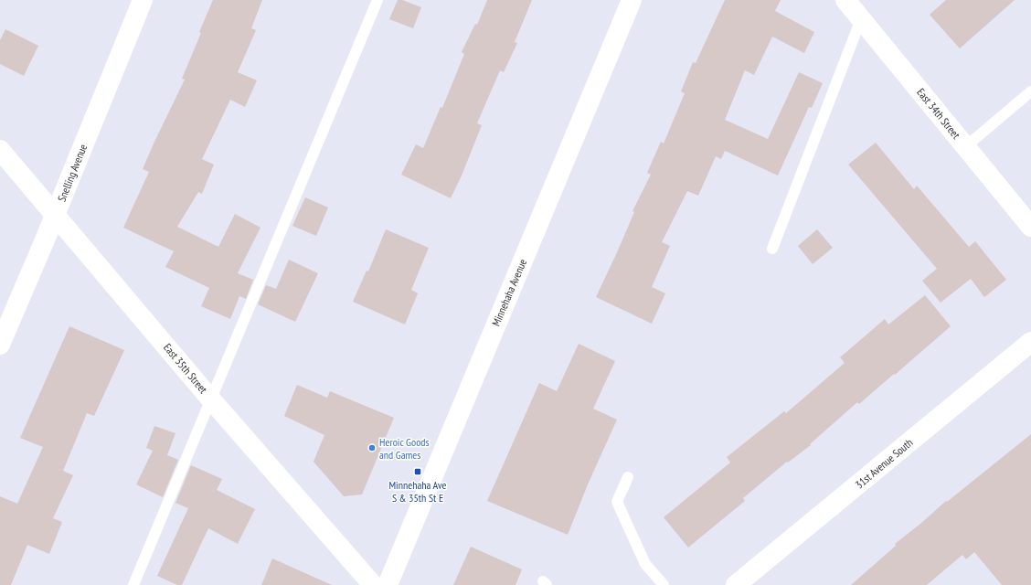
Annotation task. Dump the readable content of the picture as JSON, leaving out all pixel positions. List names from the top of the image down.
{
  "streets": {
    "street": [
      "East 34th Street",
      "Snelling Avenue",
      "Minnehaha Avenue",
      "East 35th Street",
      "31st Avenue South"
    ]
  },
  "crossings": [
    ["Snelling Avenue", "East 35th Street"]
  ],
  "places": {
    "other": ["Heroic Goods and Games"],
    "transit": ["Minnehaha Ave S & 35th St E"]
  }
}
